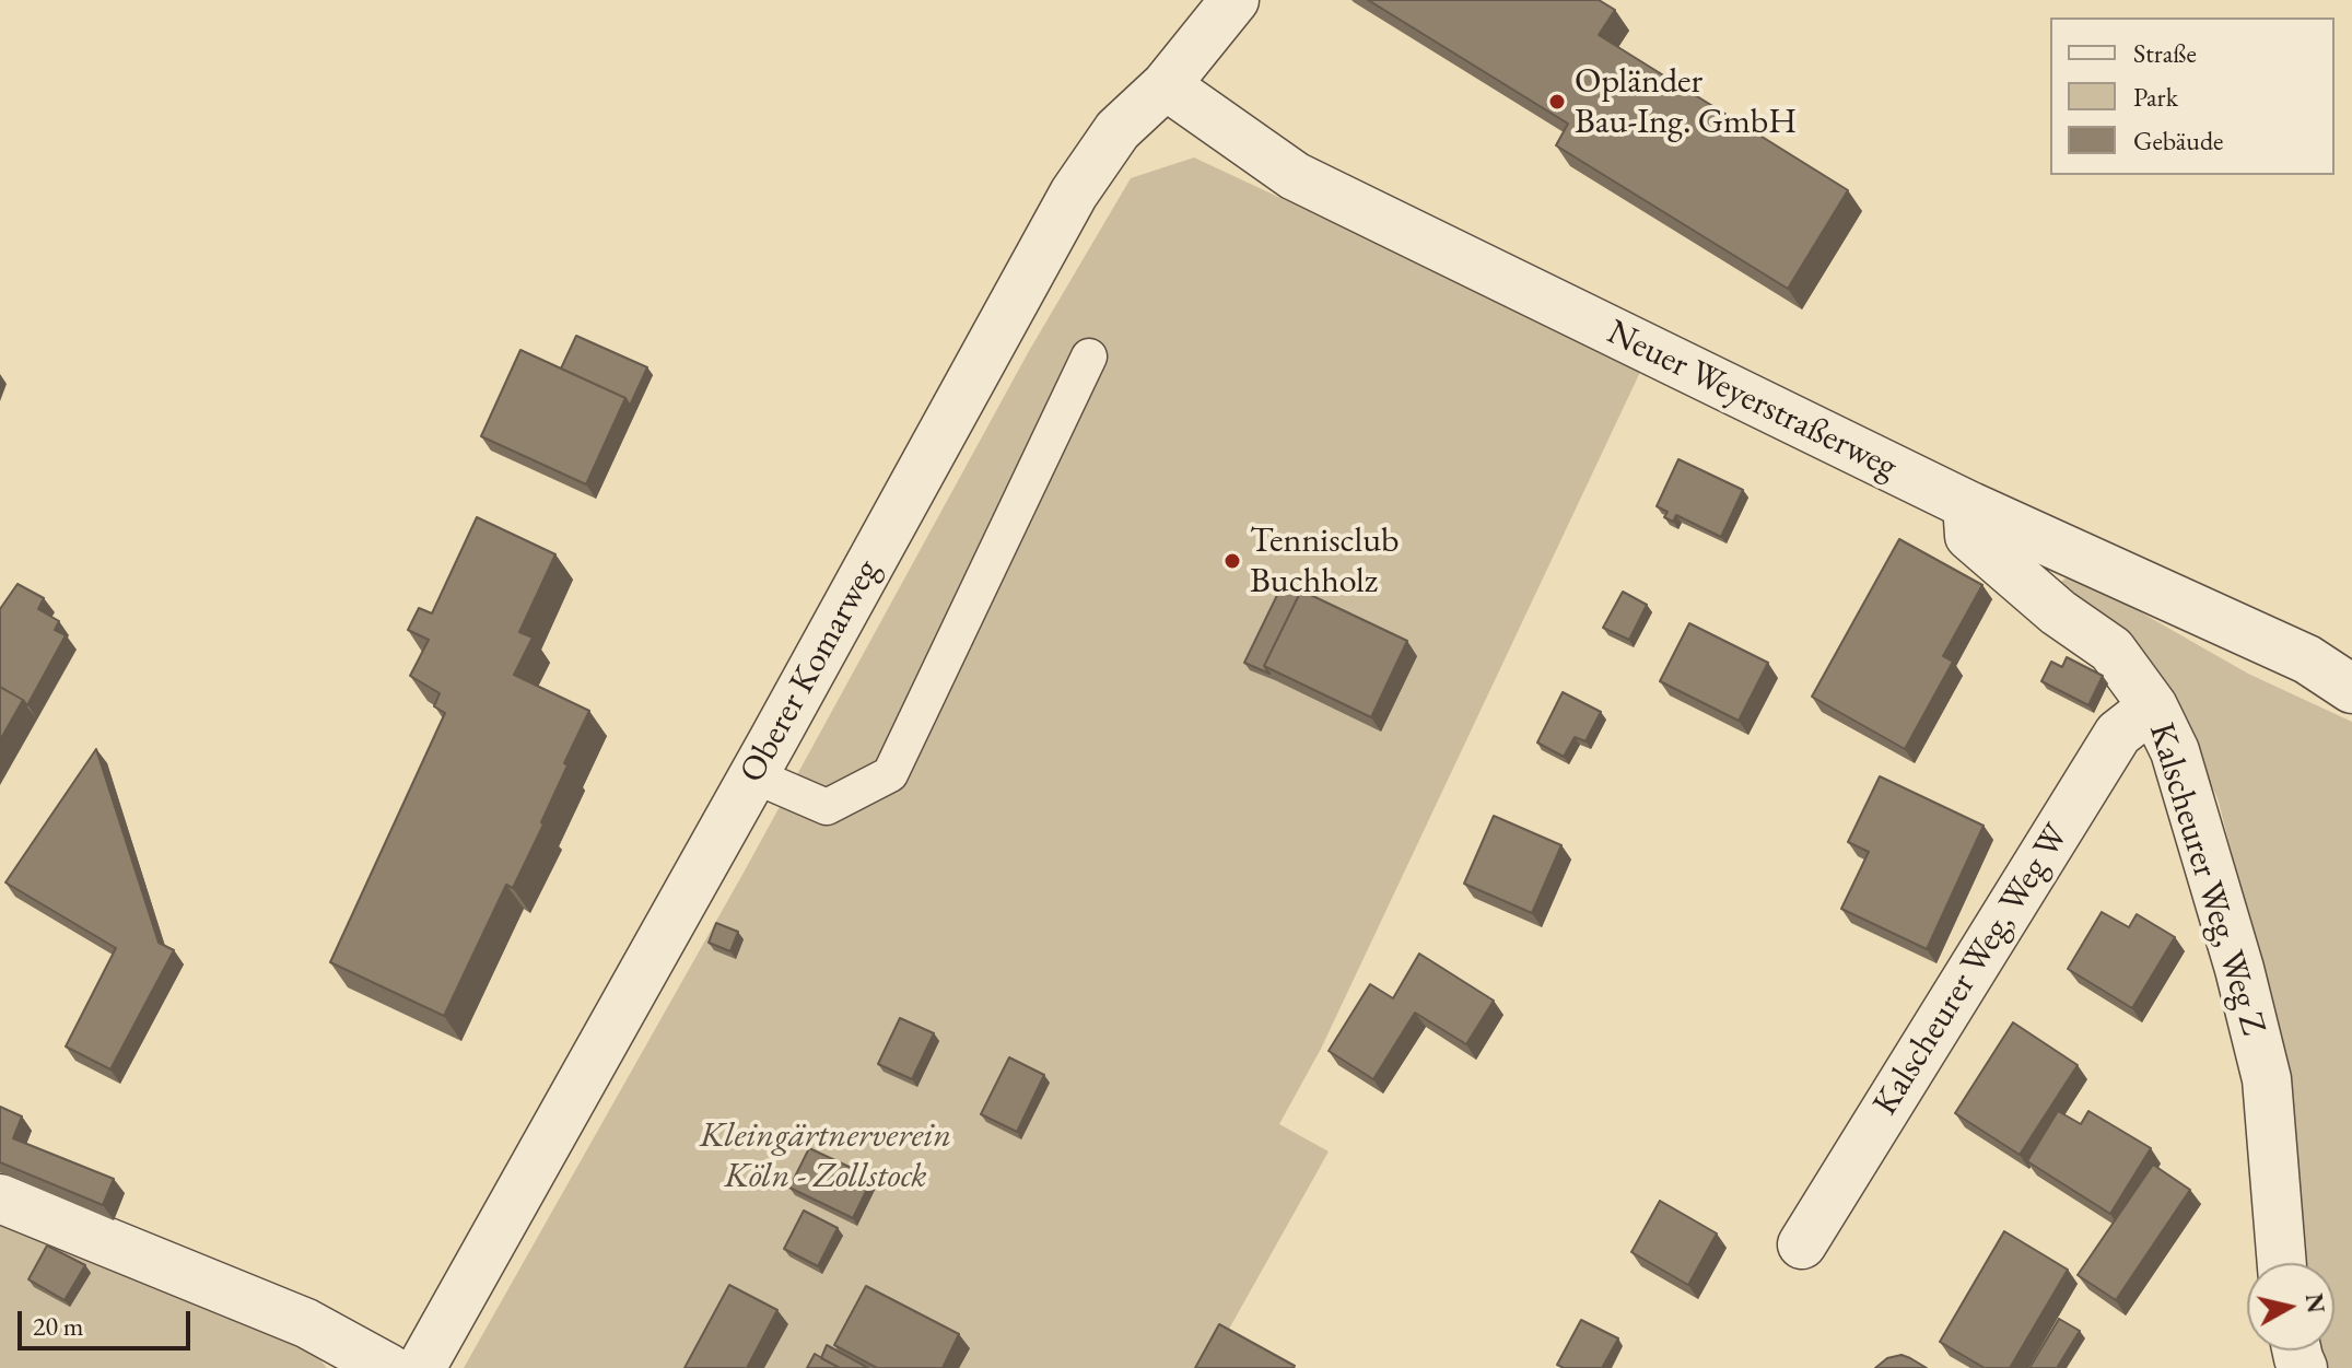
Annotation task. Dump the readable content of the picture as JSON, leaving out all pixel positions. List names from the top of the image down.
{
  "streets": {
    "street": [
      "Neuer Weyerstraßerweg",
      "Oberer Komarweg",
      "Kalscheurer Weg, Weg Z",
      "Kalscheurer Weg, Weg W"
    ]
  },
  "crossings": [
    ["Neuer Weyerstraßerweg", "Oberer Komarweg"],
    ["Neuer Weyerstraßerweg", "Kalscheurer Weg, Weg Z"],
    ["Kalscheurer Weg, Weg Z", "Kalscheurer Weg, Weg W"]
  ],
  "parks": ["Kleingärtnerverein Köln - Zollstock"],
  "places": ["Opländer Bau-Ing. GmbH", "Tennisclub Buchholz"],
  "legend": ["Straße", "Park", "Gebäude"],
  "scale_bar": "20 m",
  "north": "right"
}
